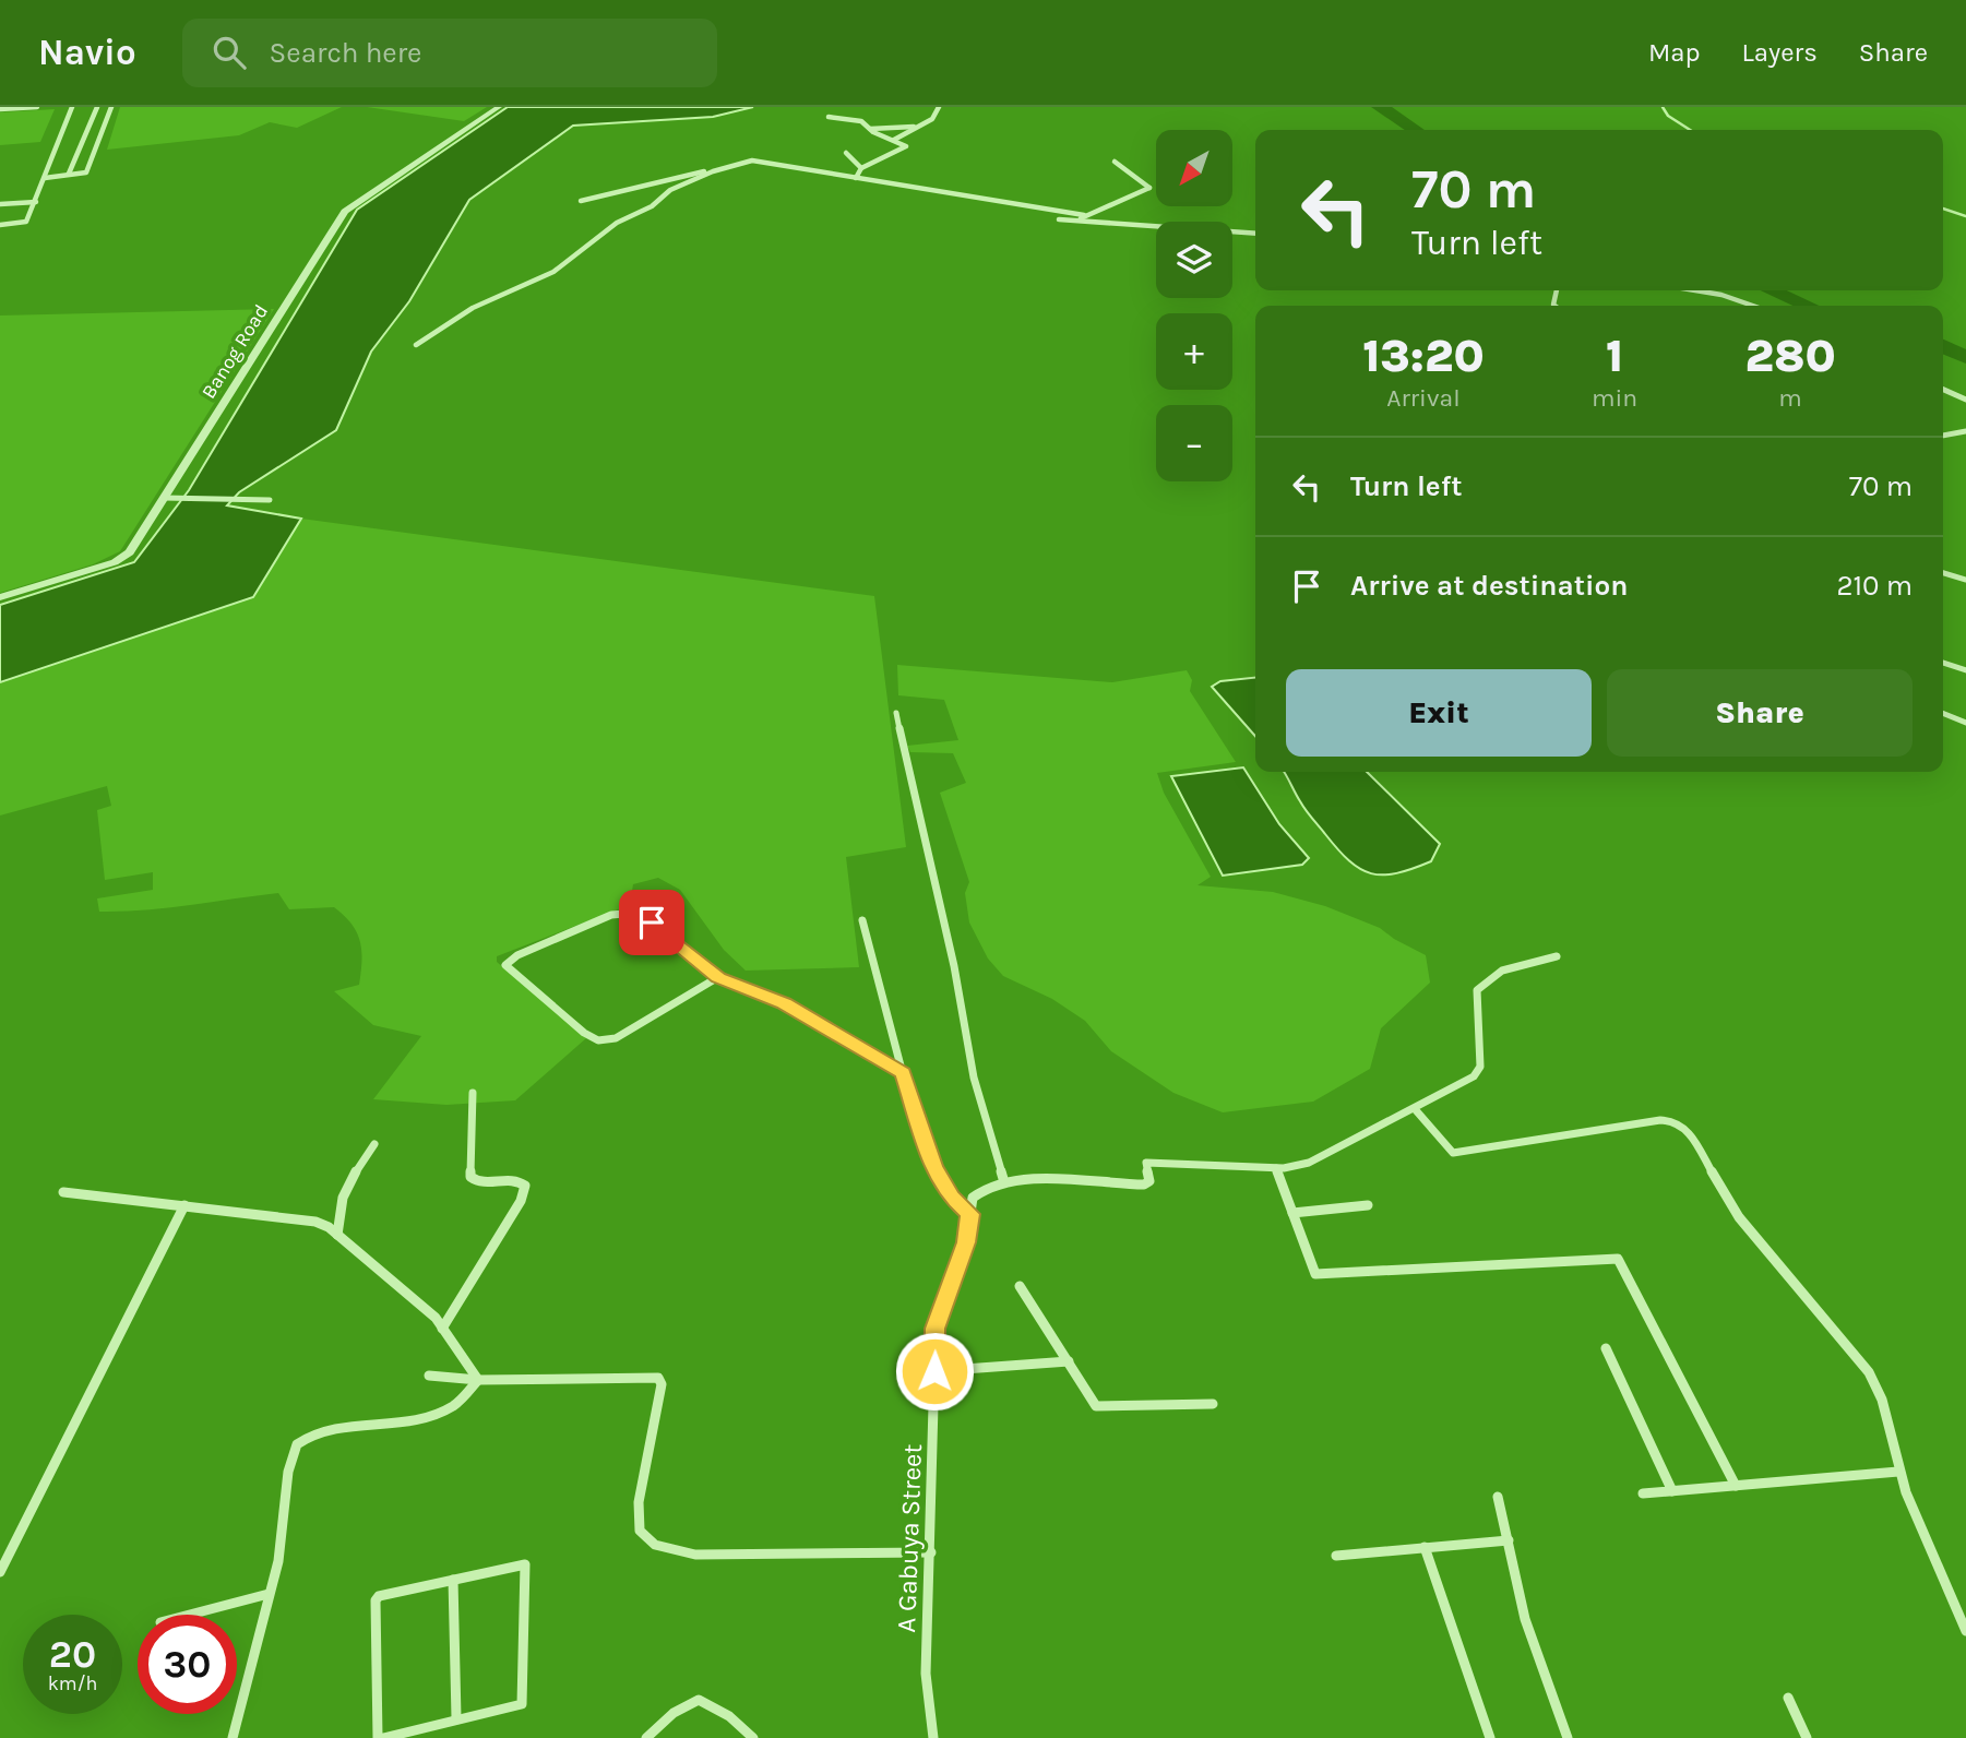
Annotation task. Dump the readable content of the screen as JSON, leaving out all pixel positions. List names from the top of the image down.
{
  "streets": {
    "street": ["Banog Road", "A Gabuya Street"]
  },
  "north": "bottom left",
  "page": {
    "header": "Navio",
    "search": "Search here",
    "nav": ["Map", "Layers", "Share"],
    "map_buttons": ["+", "−"],
    "turn": ["70 m", "Turn left"],
    "eta": [
      "13:20",
      "Arrival",
      "1",
      "min",
      "280",
      "m"
    ],
    "list": [
      {
        "name": "Turn left",
        "value": "70 m"
      },
      {
        "name": "Arrive at destination",
        "value": "210 m"
      }
    ],
    "buttons": ["Exit", "Share"],
    "speed": "20 km/h",
    "limit": "30"
  }
}
